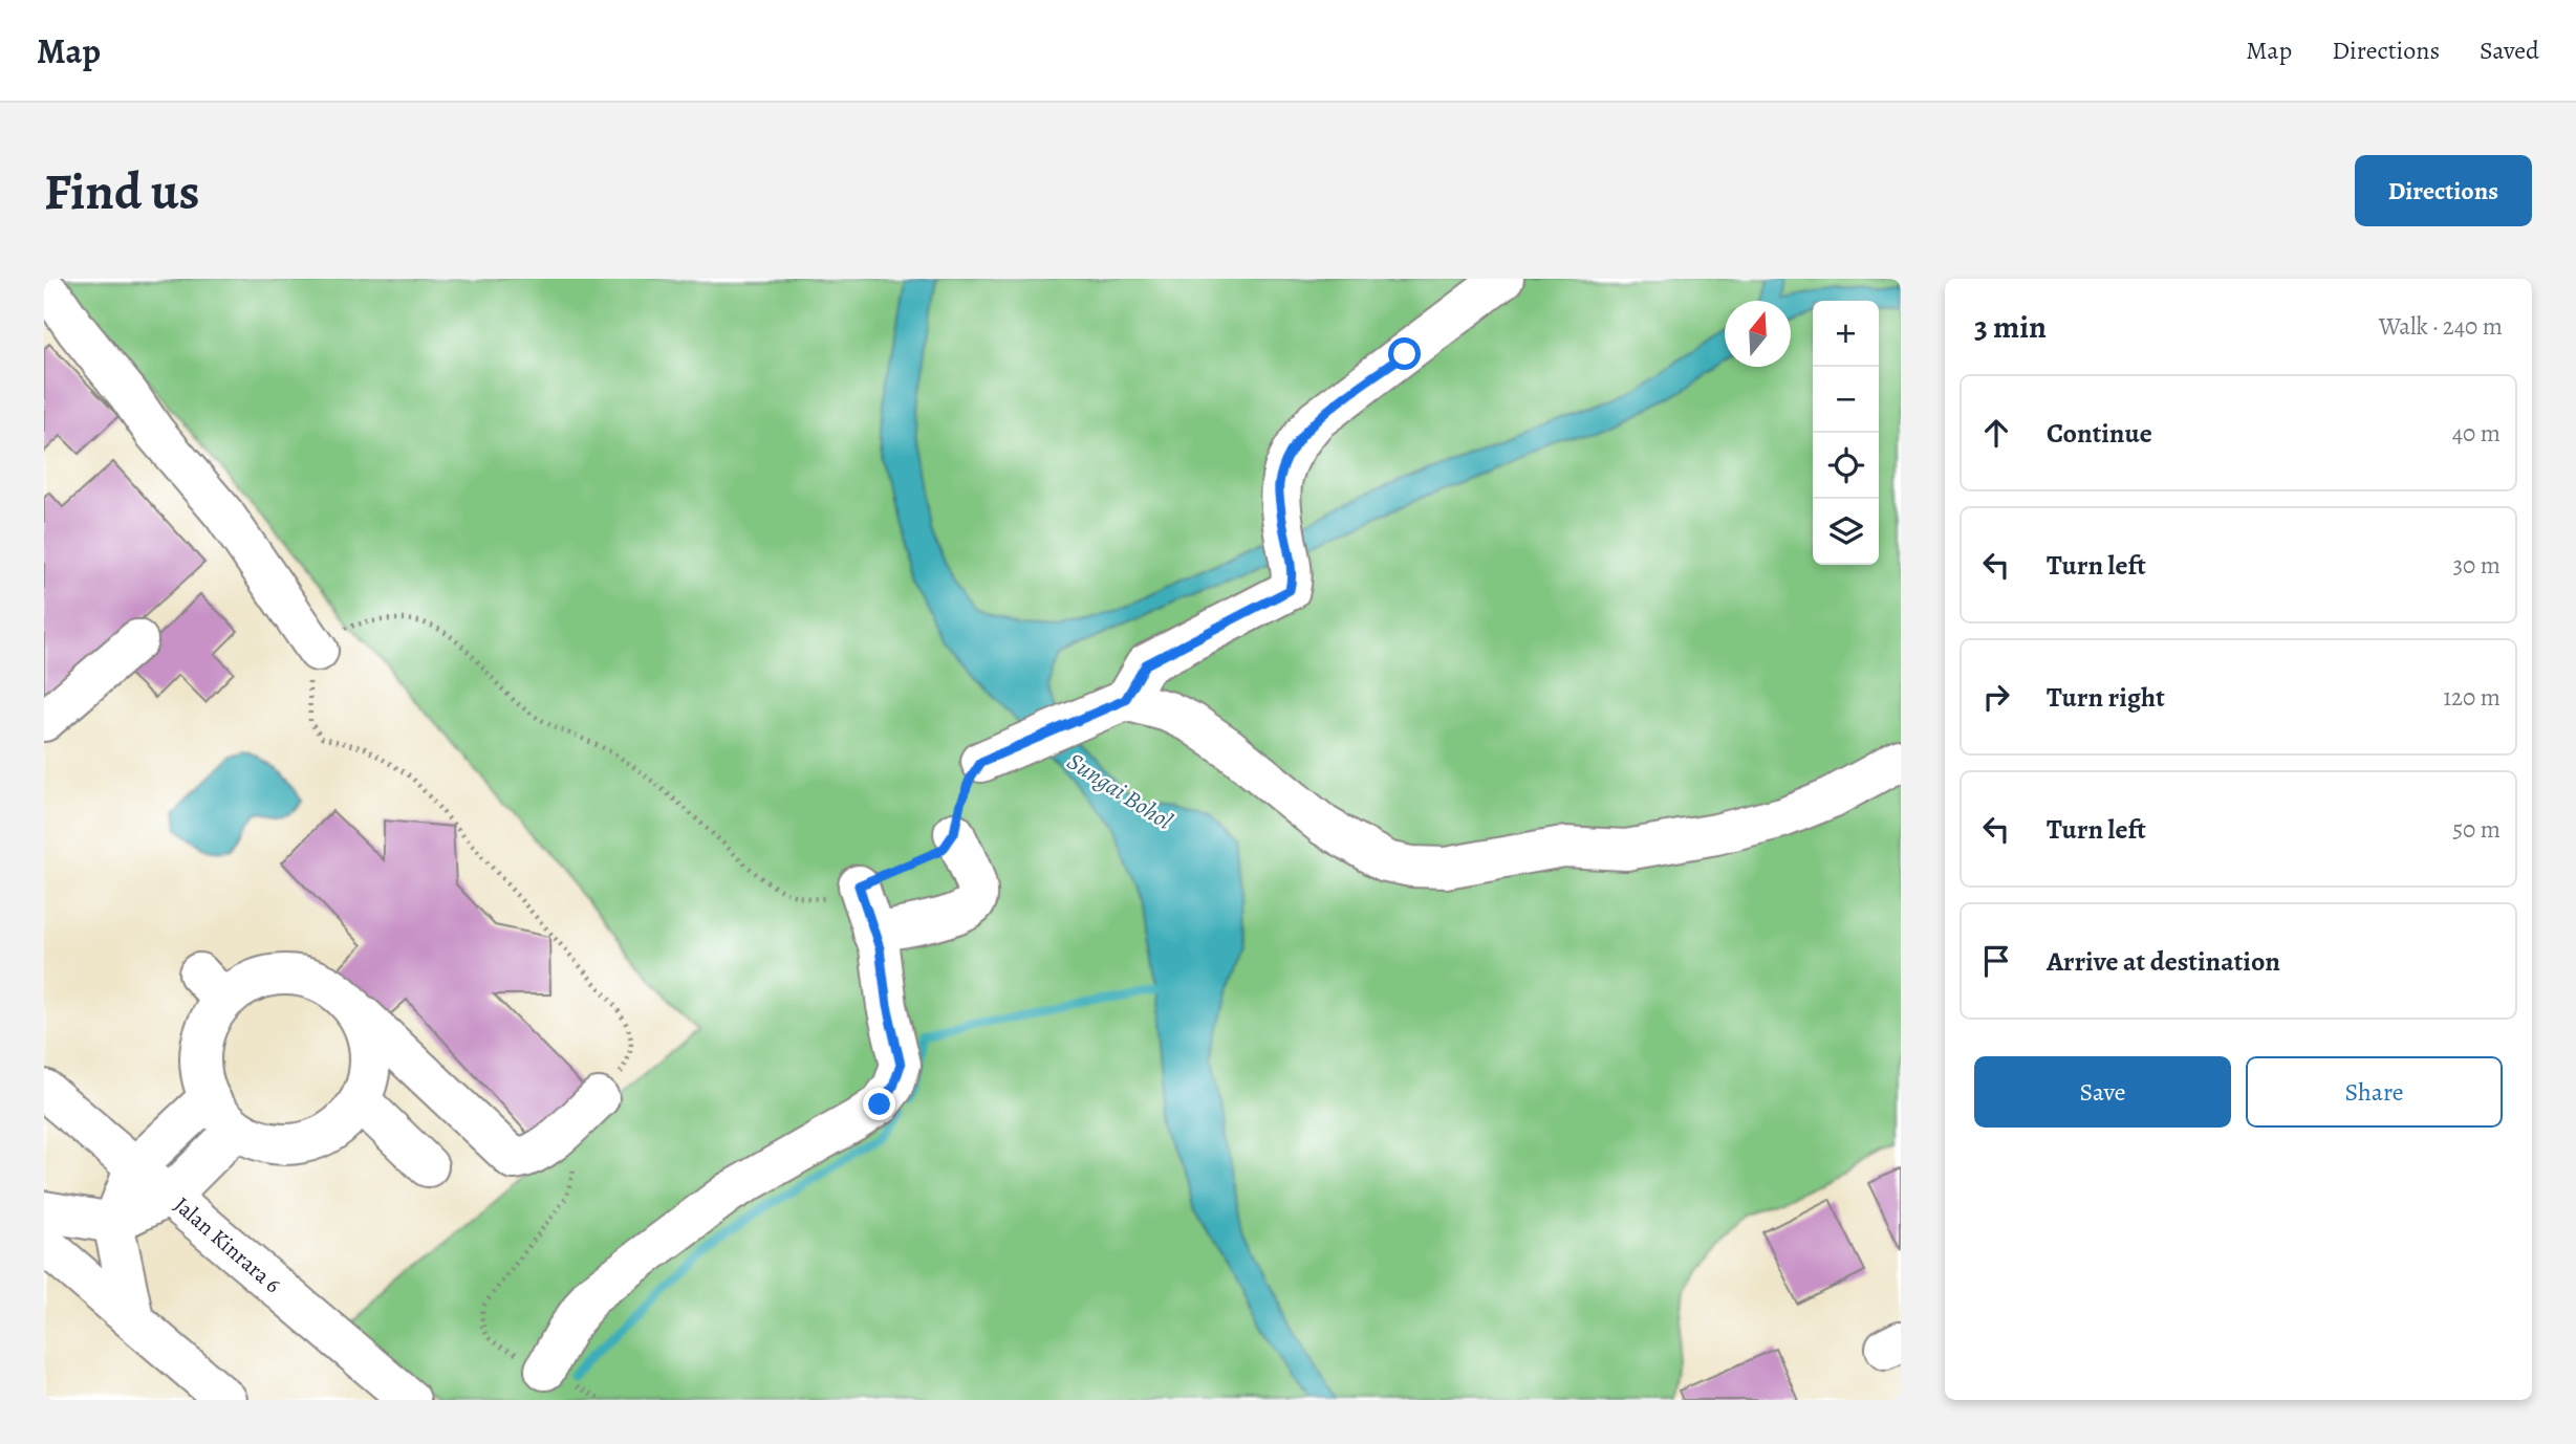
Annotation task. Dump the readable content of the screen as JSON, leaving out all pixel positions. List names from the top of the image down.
{
  "streets": {
    "main road": ["Jalan Kinrara 6"]
  },
  "water": ["Sungai Bohol"],
  "north": "top",
  "page": {
    "header": "Map",
    "nav": ["Map", "Directions", "Saved"],
    "buttons": [
      "Directions",
      ["Save", "Share"]
    ],
    "title": "Find us",
    "heading": ["3 min", "Walk · 240 m"],
    "map_buttons": ["+", "−"],
    "list": [
      ["Continue", "40 m"],
      ["Turn left", "30 m"],
      ["Turn right", "120 m"],
      ["Turn left", "50 m"],
      "Arrive at destination"
    ]
  }
}
